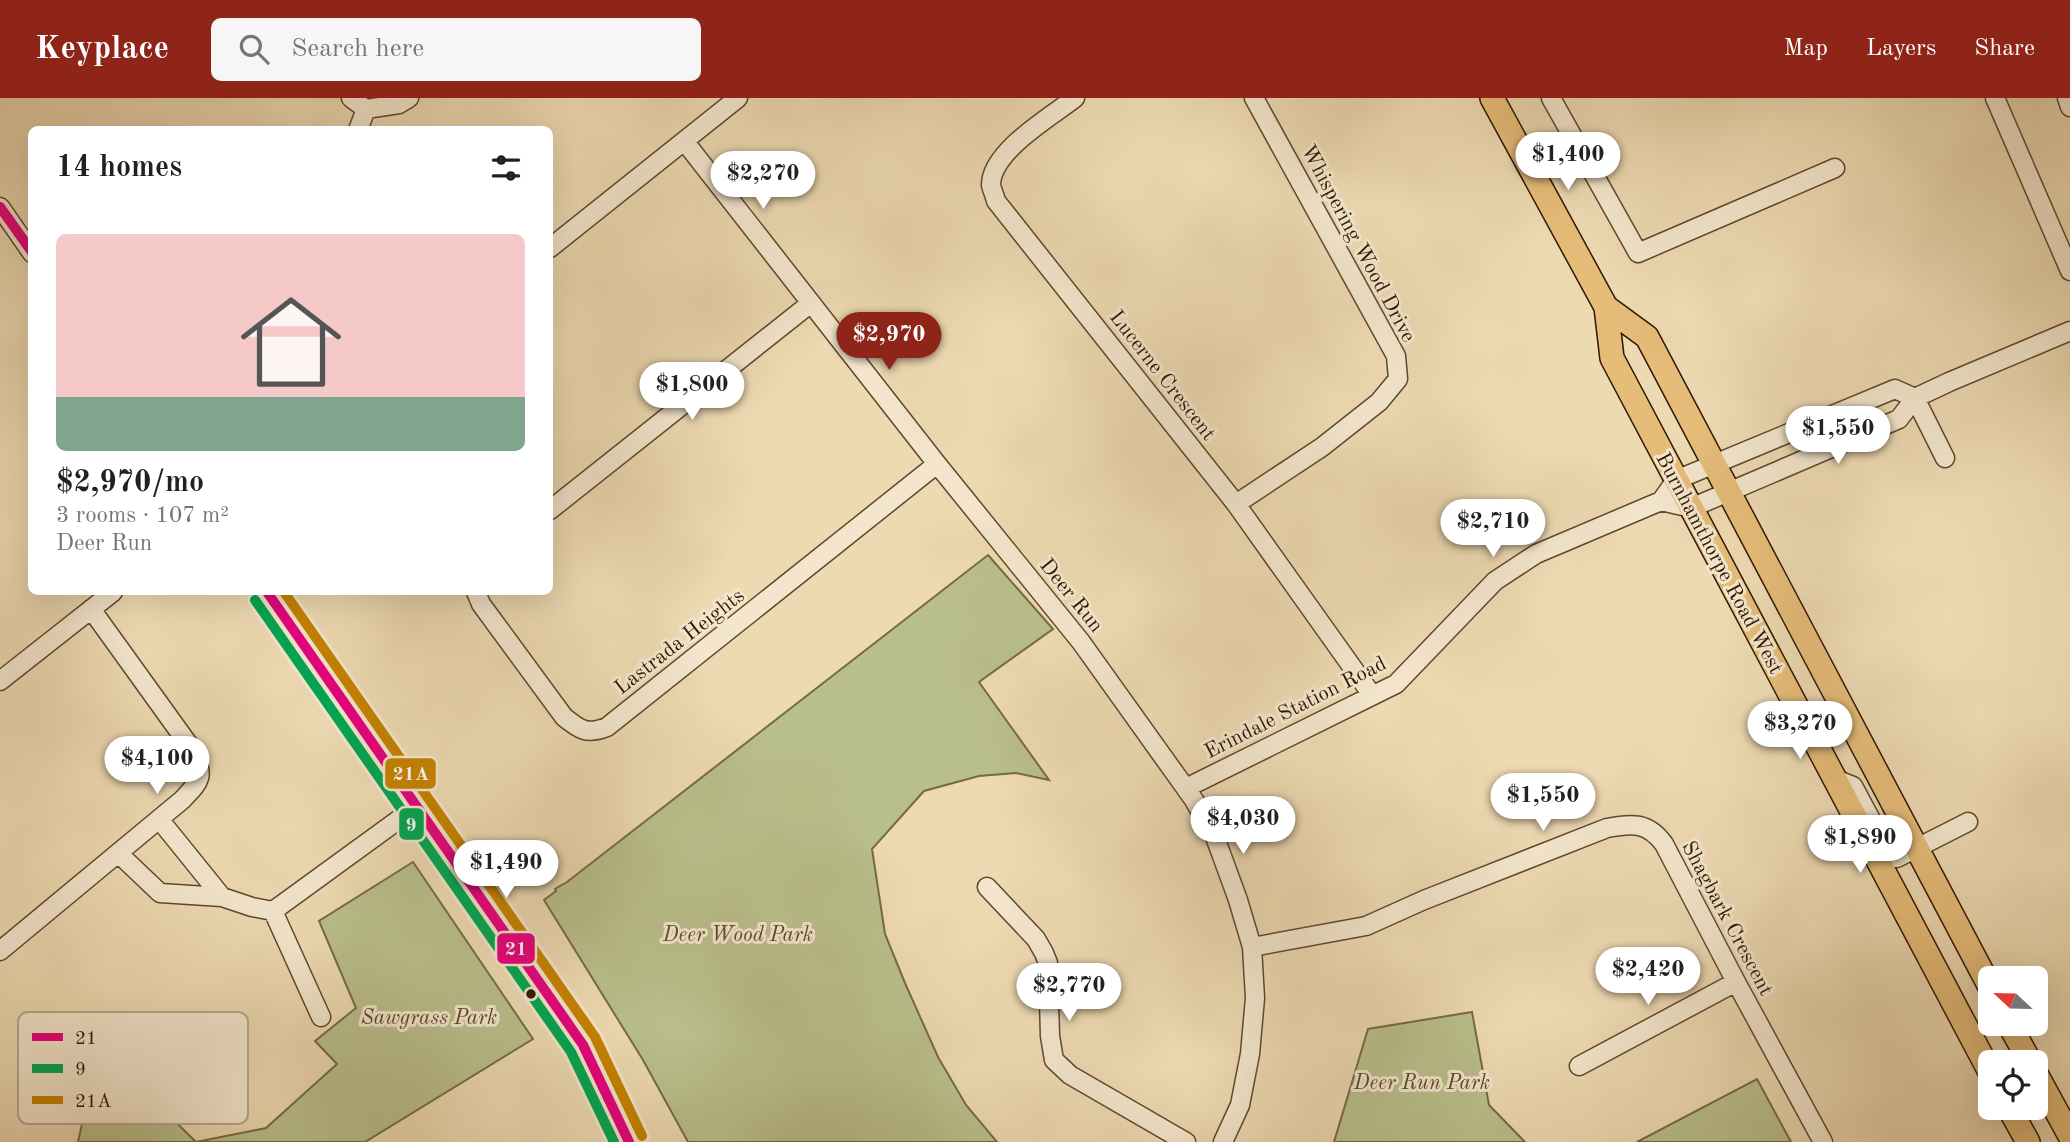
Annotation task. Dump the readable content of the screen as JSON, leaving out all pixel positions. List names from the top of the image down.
{
  "streets": {
    "main road": ["Burnhamthorpe Road West"],
    "street": [
      "Whispering Wood Drive",
      "Lucerne Crescent",
      "Deer Run",
      "Lastrada Heights",
      "Erindale Station Road",
      "Shagbark Crescent"
    ]
  },
  "crossings": [
    ["Whispering Wood Drive", "Lucerne Crescent"],
    ["Lucerne Crescent", "Erindale Station Road"],
    ["Deer Run", "Lastrada Heights"],
    ["Deer Run", "Erindale Station Road"],
    ["Deer Run", "Shagbark Crescent"]
  ],
  "parks": ["Deer Wood Park", "Sawgrass Park", "Deer Run Park"],
  "lines": ["transit line 21", "transit line 21A", "transit line 9"],
  "legend": ["21", "9", "21A"],
  "north": "left",
  "page": {
    "header": "Keyplace",
    "search": "Search here",
    "nav": ["Map", "Layers", "Share"],
    "heading": "14 homes",
    "price": [
      "$1,400",
      "$2,270",
      "$2,970",
      "$1,800",
      "$1,550",
      "$2,710",
      "$3,270",
      "$4,100",
      "$1,550",
      "$4,030",
      "$1,890",
      "$1,490",
      "$2,420",
      "$2,770"
    ],
    "list": [
      {
        "name": "$2,970/mo",
        "note": "3 rooms · 107 m² · Deer Run"
      }
    ]
  }
}
